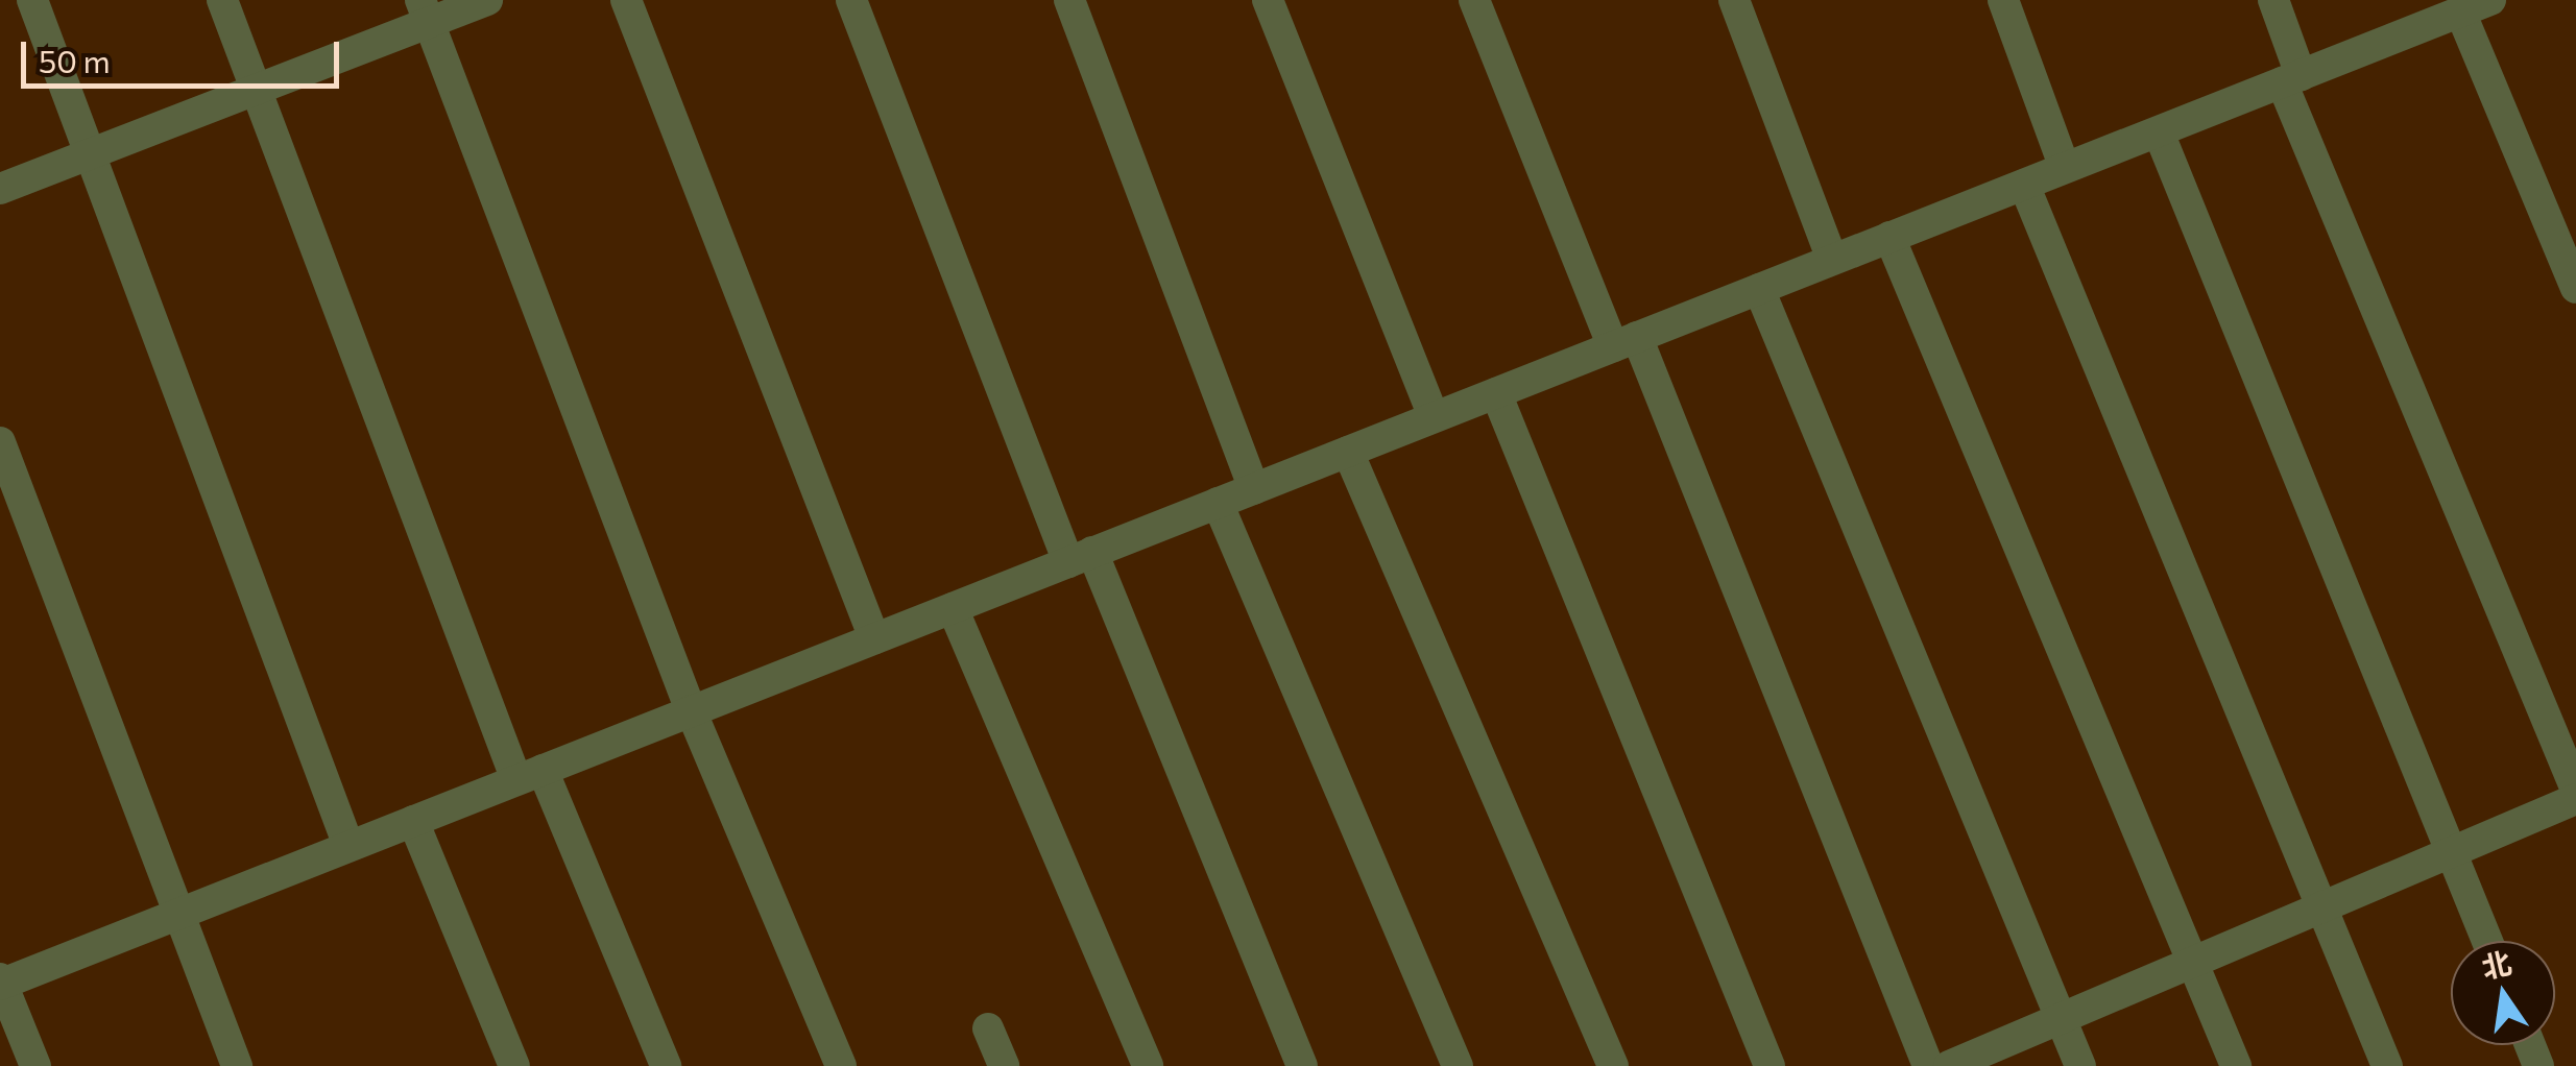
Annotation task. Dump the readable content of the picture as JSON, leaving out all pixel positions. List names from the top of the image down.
{
  "scale_bar": "50 m",
  "north": "top"
}
